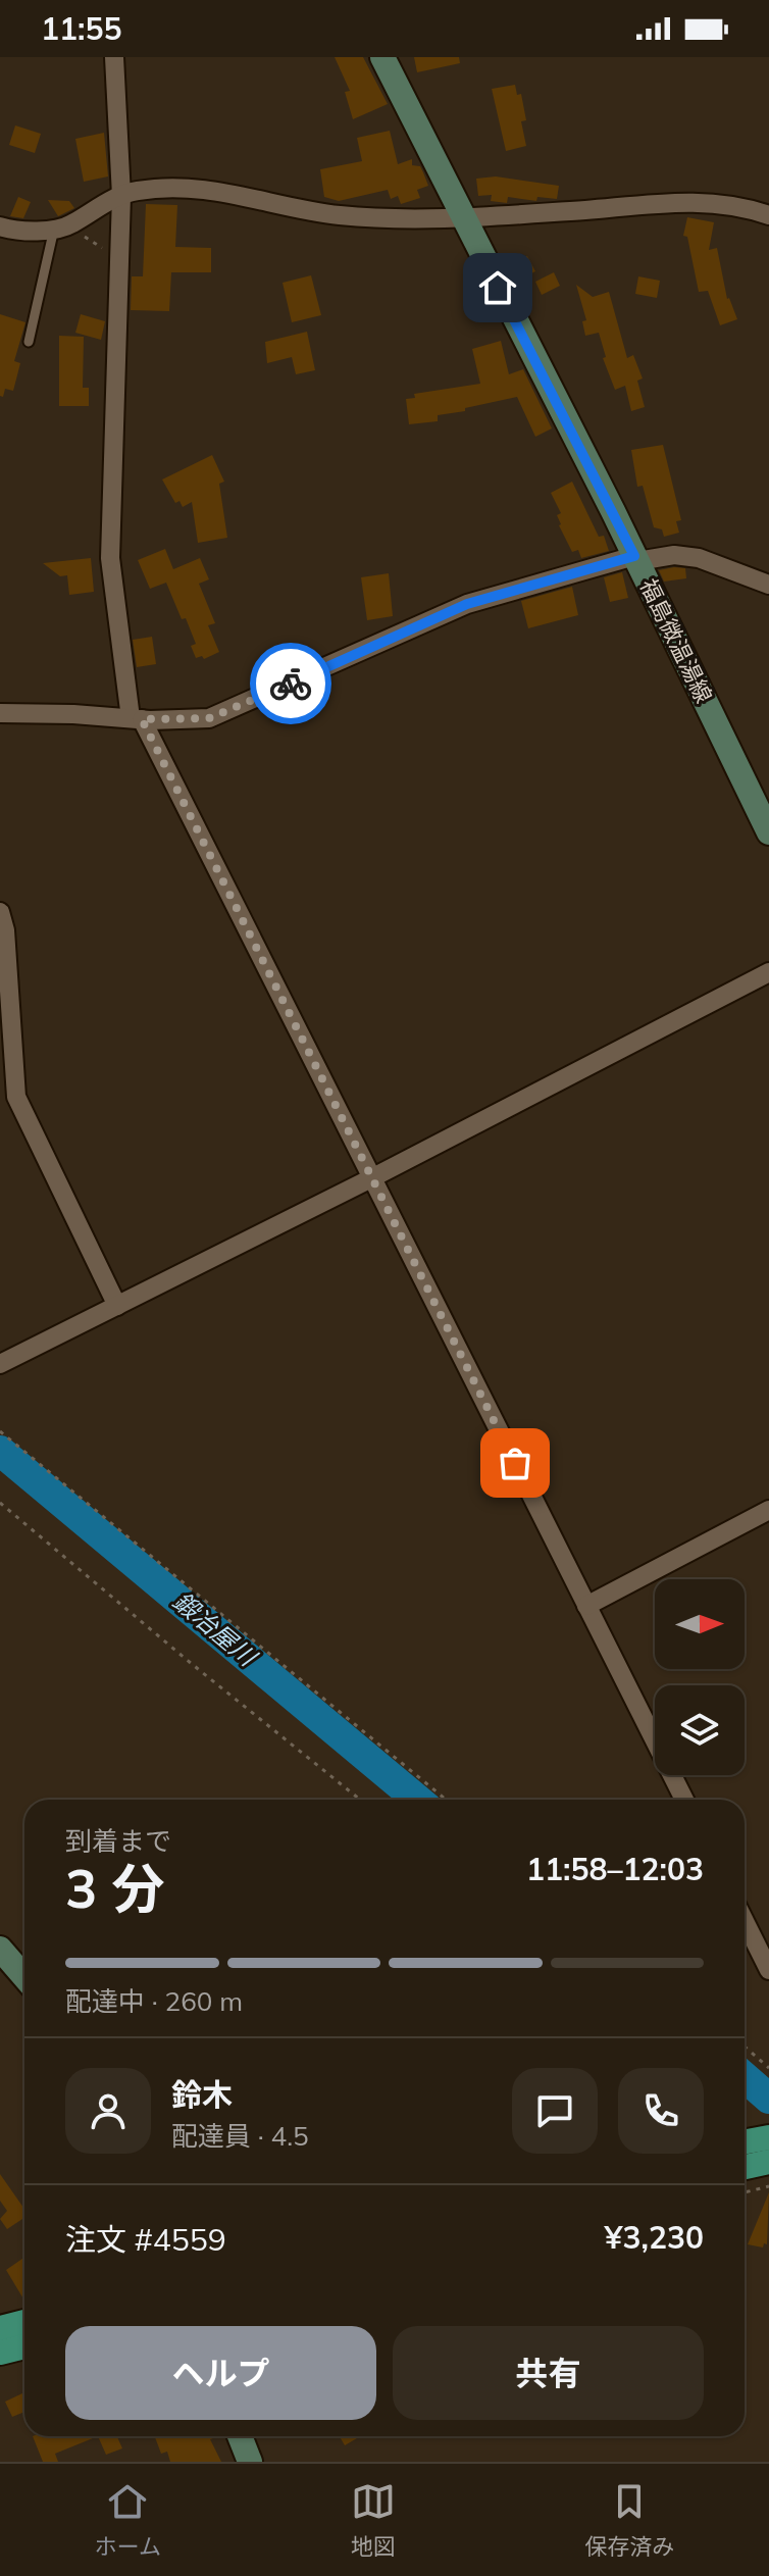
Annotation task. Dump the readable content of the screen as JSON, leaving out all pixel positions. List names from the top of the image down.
{
  "streets": {
    "main road": ["福島微温湯線"]
  },
  "water": ["鍛冶屋川"],
  "north": "right",
  "page": {
    "status": "11:55",
    "heading": ["3 分", "到着まで", "11:58–12:03"],
    "panel": [
      "鈴木",
      "配達員 · 4.5",
      "注文 #4559",
      "¥3,230"
    ],
    "bar": "配達中 · 260 m",
    "buttons": ["ヘルプ", "共有"],
    "tabs": ["ホーム", "地図", "保存済み"]
  }
}
